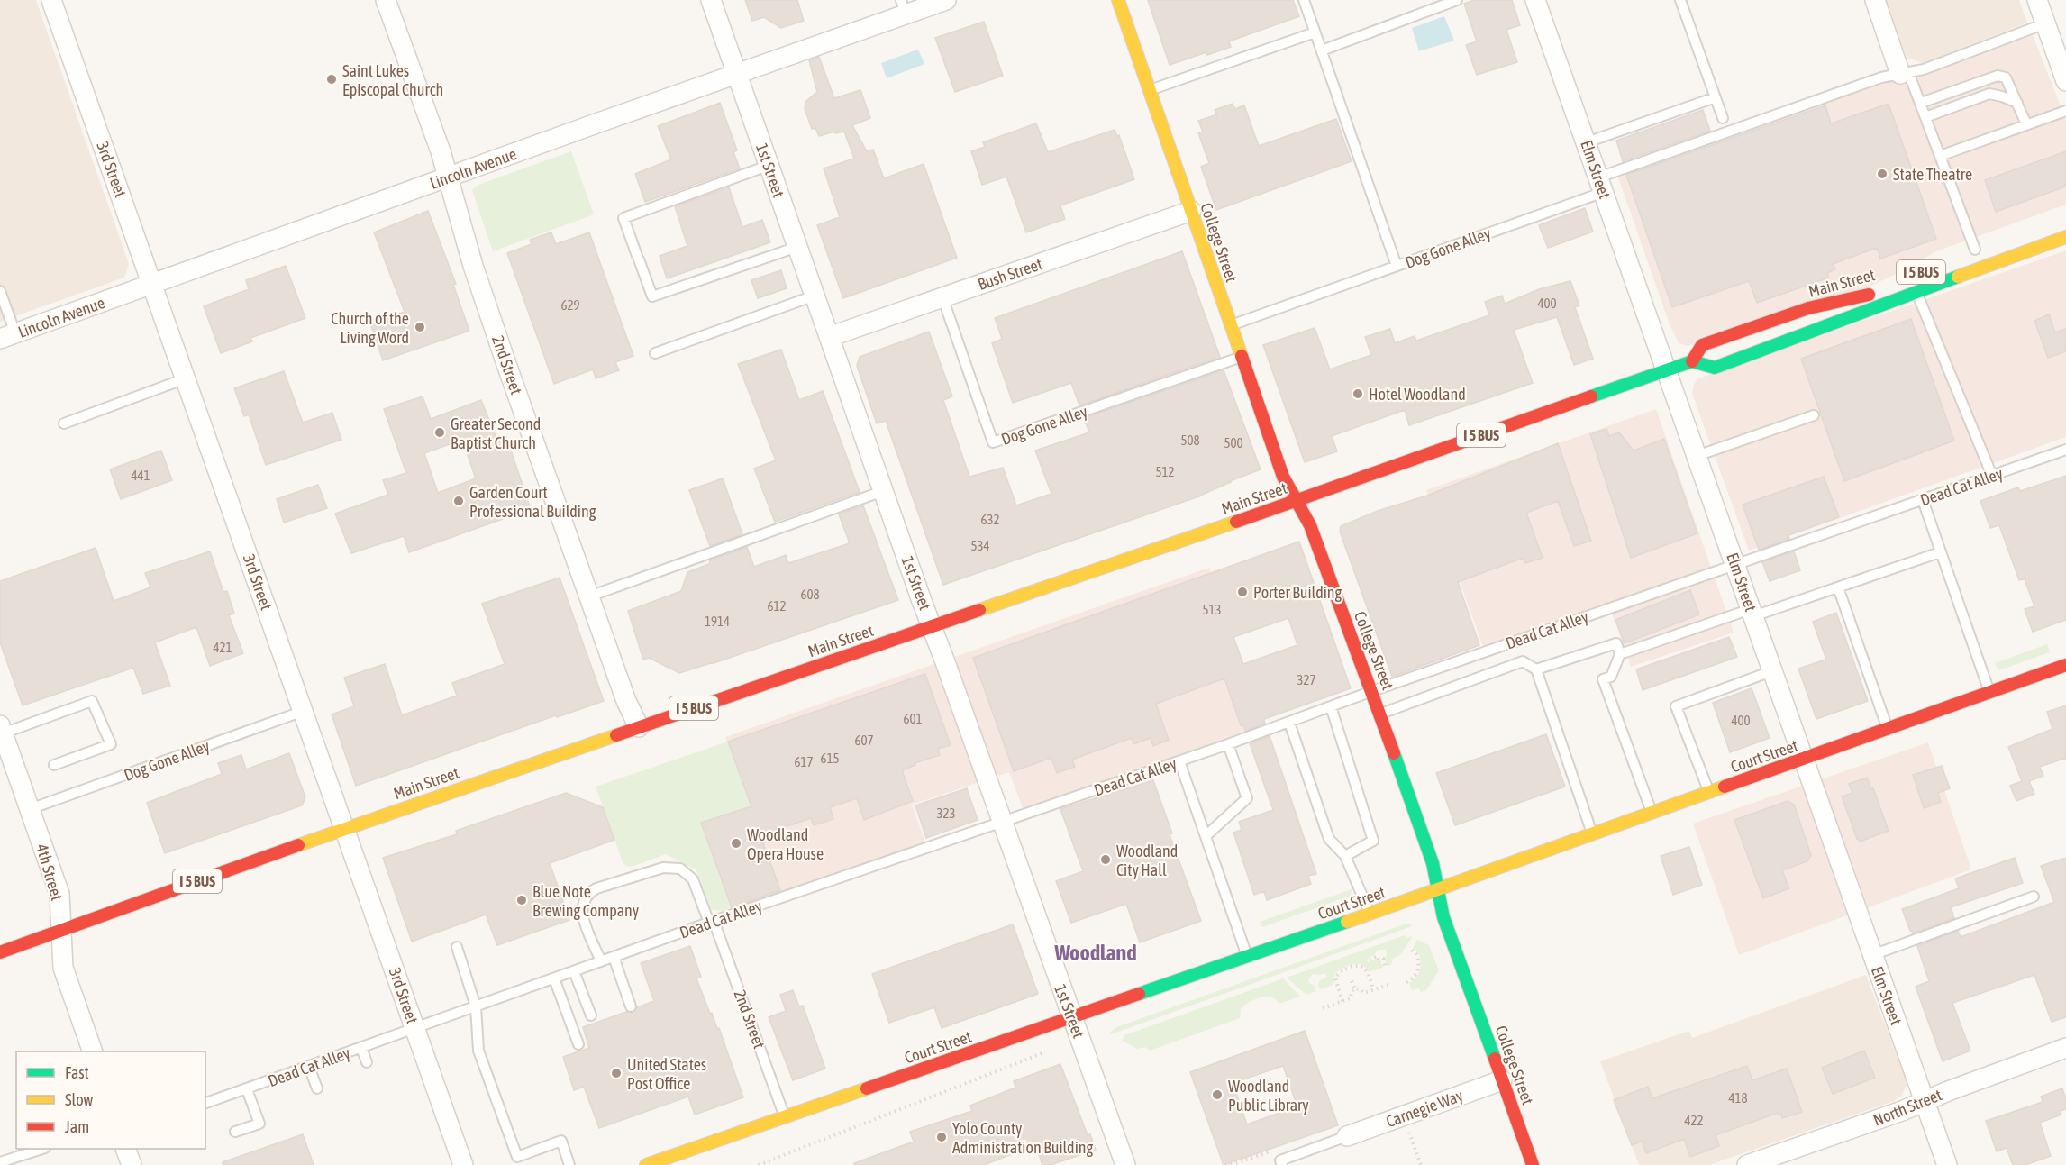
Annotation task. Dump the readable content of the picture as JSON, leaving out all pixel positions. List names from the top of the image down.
{
  "streets": {
    "street": [
      "Lincoln Avenue",
      "3rd Street",
      "Elm Street",
      "1st Street",
      "College Street",
      "I 5 BUS",
      "Bush Street",
      "Main Street",
      "2nd Street",
      "Court Street",
      "4th Street",
      "North Street",
      "Carnegie Way"
    ],
    "lane": ["Dog Gone Alley", "Dead Cat Alley"]
  },
  "crossings": [
    ["Lincoln Avenue", "3rd Street"],
    ["Lincoln Avenue", "1st Street"],
    ["Lincoln Avenue", "2nd Street"],
    ["3rd Street", "Dog Gone Alley"],
    ["3rd Street", "Main Street"],
    ["3rd Street", "Dead Cat Alley"],
    ["Elm Street", "Dog Gone Alley"],
    ["Elm Street", "Main Street"],
    ["Elm Street", "Dead Cat Alley"],
    ["Elm Street", "Court Street"],
    ["Elm Street", "North Street"],
    ["1st Street", "Bush Street"],
    ["1st Street", "Main Street"],
    ["1st Street", "Dead Cat Alley"],
    ["1st Street", "Court Street"],
    ["College Street", "Dog Gone Alley"],
    ["College Street", "Bush Street"],
    ["College Street", "Main Street"],
    ["College Street", "Dead Cat Alley"],
    ["College Street", "Court Street"],
    ["College Street", "Carnegie Way"],
    ["Dog Gone Alley", "Bush Street"],
    ["Dog Gone Alley", "4th Street"],
    ["Main Street", "2nd Street"],
    ["Main Street", "4th Street"],
    ["2nd Street", "Dead Cat Alley"],
    ["2nd Street", "Court Street"]
  ],
  "districts": ["Woodland"],
  "places": [
    "Saint Lukes Episcopal Church",
    "State Theatre",
    "Church of the Living Word",
    "Hotel Woodland",
    "Greater Second Baptist Church",
    "Garden Court Professional Building",
    "Porter Building",
    "Woodland Opera House",
    "Woodland City Hall",
    "Blue Note Brewing Company",
    "United States Post Office",
    "Woodland Public Library",
    "Yolo County Administration Building"
  ],
  "house_numbers": [
    "400",
    "629",
    "508",
    "500",
    "512",
    "441",
    "632",
    "534",
    "608",
    "612",
    "513",
    "1914",
    "421",
    "327",
    "601",
    "400",
    "607",
    "615",
    "617",
    "323",
    "418",
    "422"
  ],
  "legend": ["Fast", "Slow", "Jam"]
}
